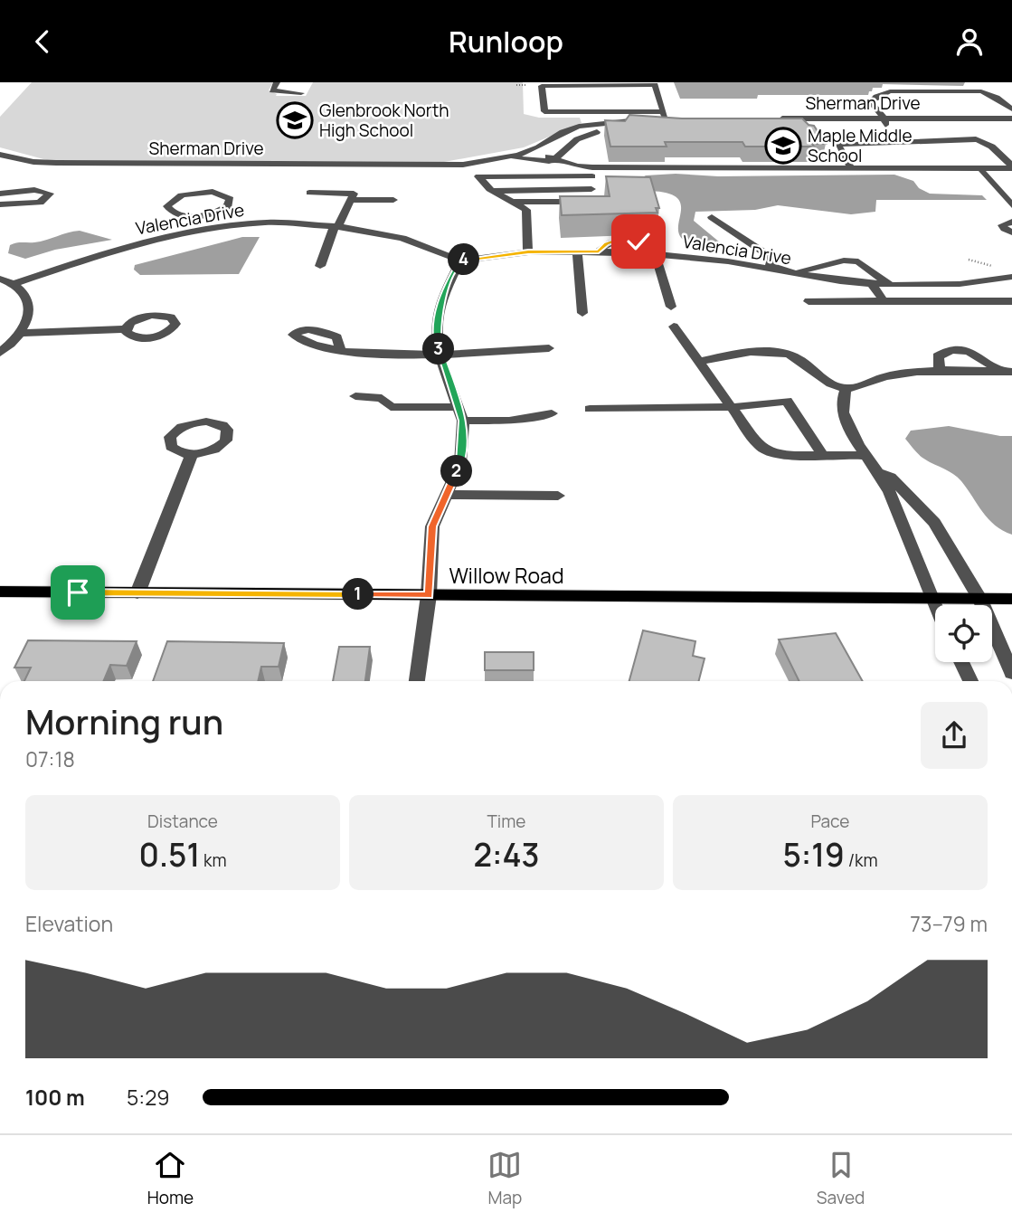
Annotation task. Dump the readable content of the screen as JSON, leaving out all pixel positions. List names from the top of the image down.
{
  "streets": {
    "main road": ["Willow Road"],
    "street": ["Sherman Drive", "Valencia Drive"]
  },
  "places": {
    "school or university": ["Glenbrook North High School", "Maple Middle School"]
  },
  "page": {
    "header": "Runloop",
    "pins": [
      "4",
      "3",
      "2",
      "1"
    ],
    "heading": ["Morning run", "07:18"],
    "stats": [
      ["Distance", "0.51 km"],
      ["Time", "2:43"],
      ["Pace", "5:19 /km"]
    ],
    "chart": ["Elevation", "73–79 m"],
    "list": [
      {
        "name": "100 m",
        "note": "5:29"
      }
    ],
    "tabs": ["Home", "Map", "Saved"]
  }
}
